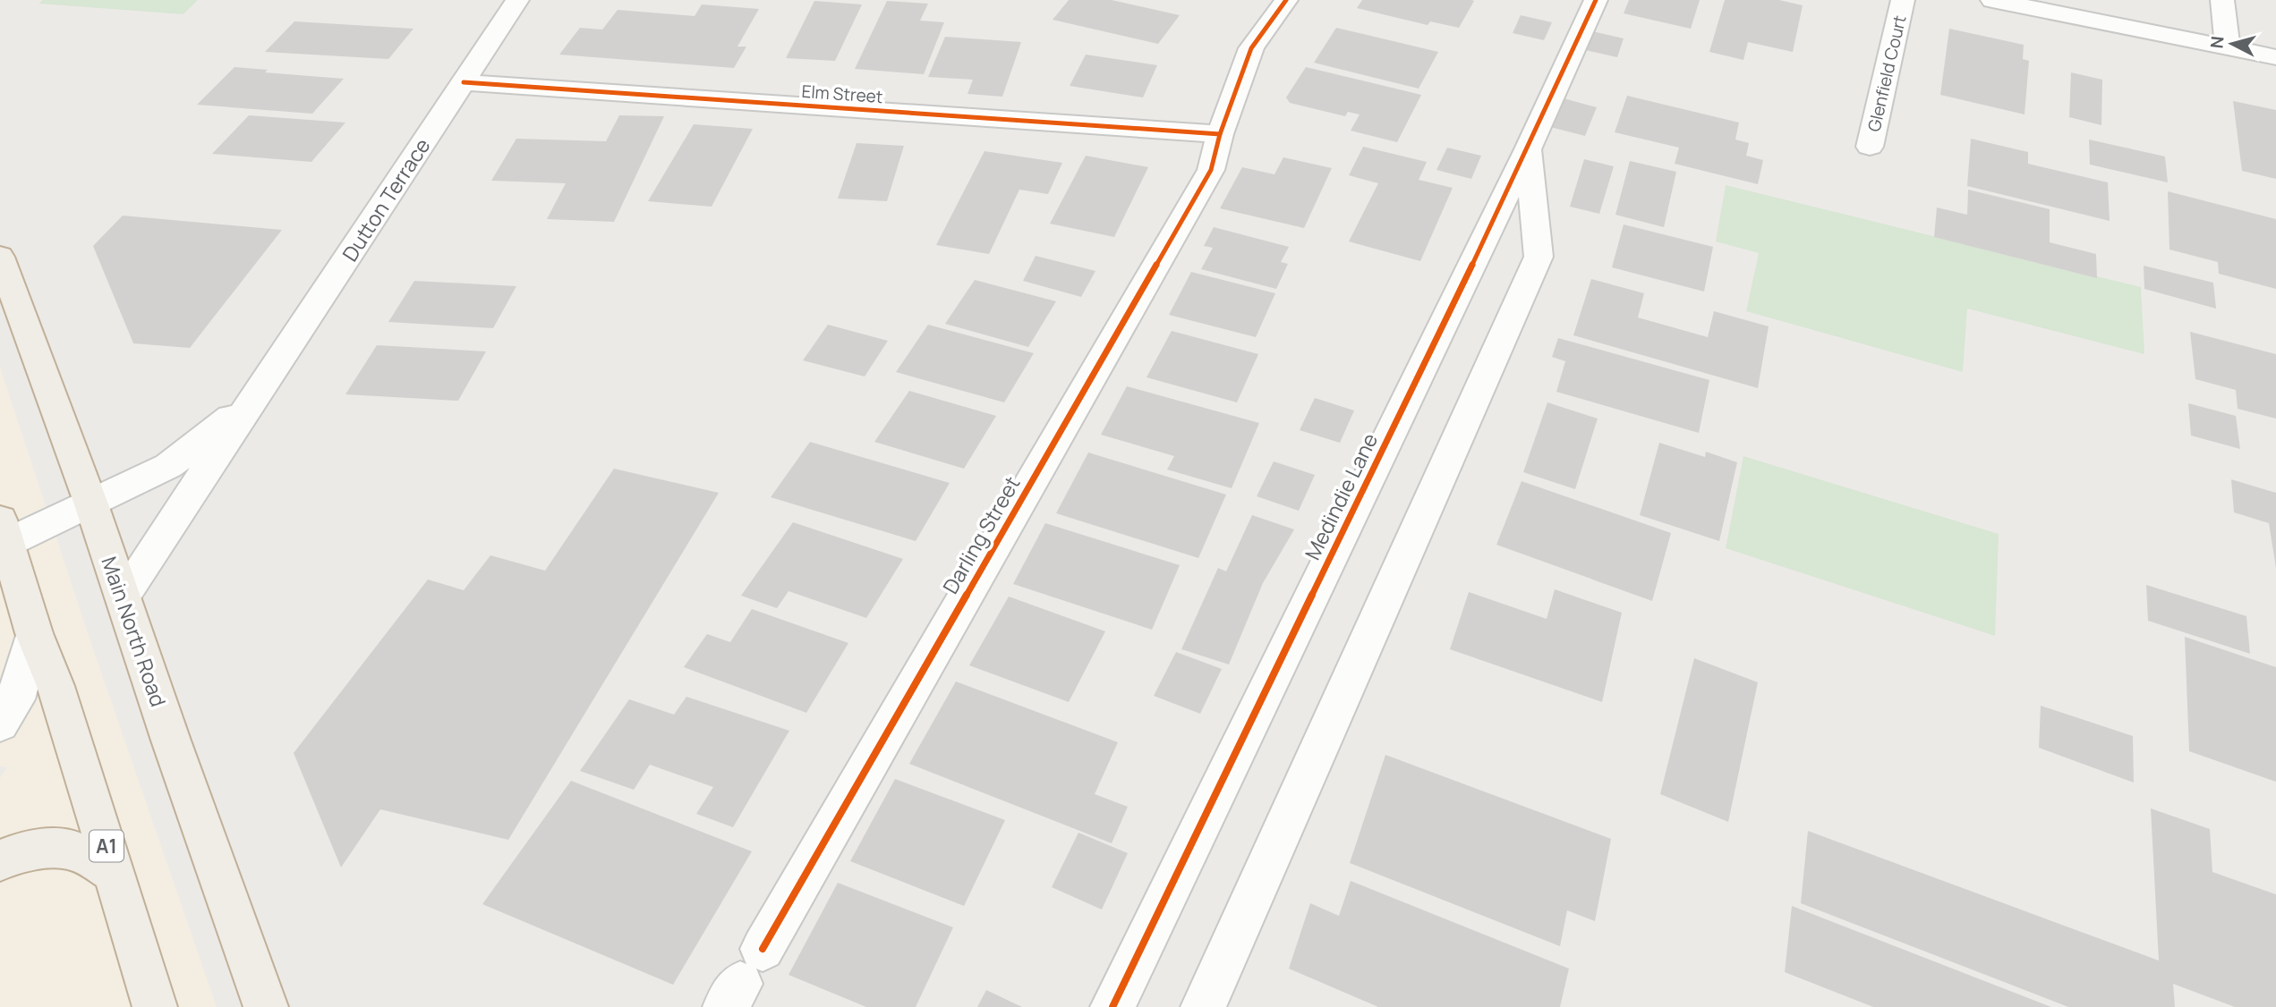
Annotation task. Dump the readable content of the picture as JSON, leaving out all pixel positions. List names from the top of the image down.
{
  "streets": {
    "highway": ["Main North Road", "A1"],
    "street": [
      "Glenfield Court",
      "Elm Street",
      "Dutton Terrace",
      "Medindie Lane",
      "Darling Street"
    ]
  },
  "crossings": [
    ["Elm Street", "Dutton Terrace"],
    ["Elm Street", "Darling Street"],
    ["Dutton Terrace", "Main North Road"],
    ["Dutton Terrace", "A1"]
  ],
  "north": "left"
}
